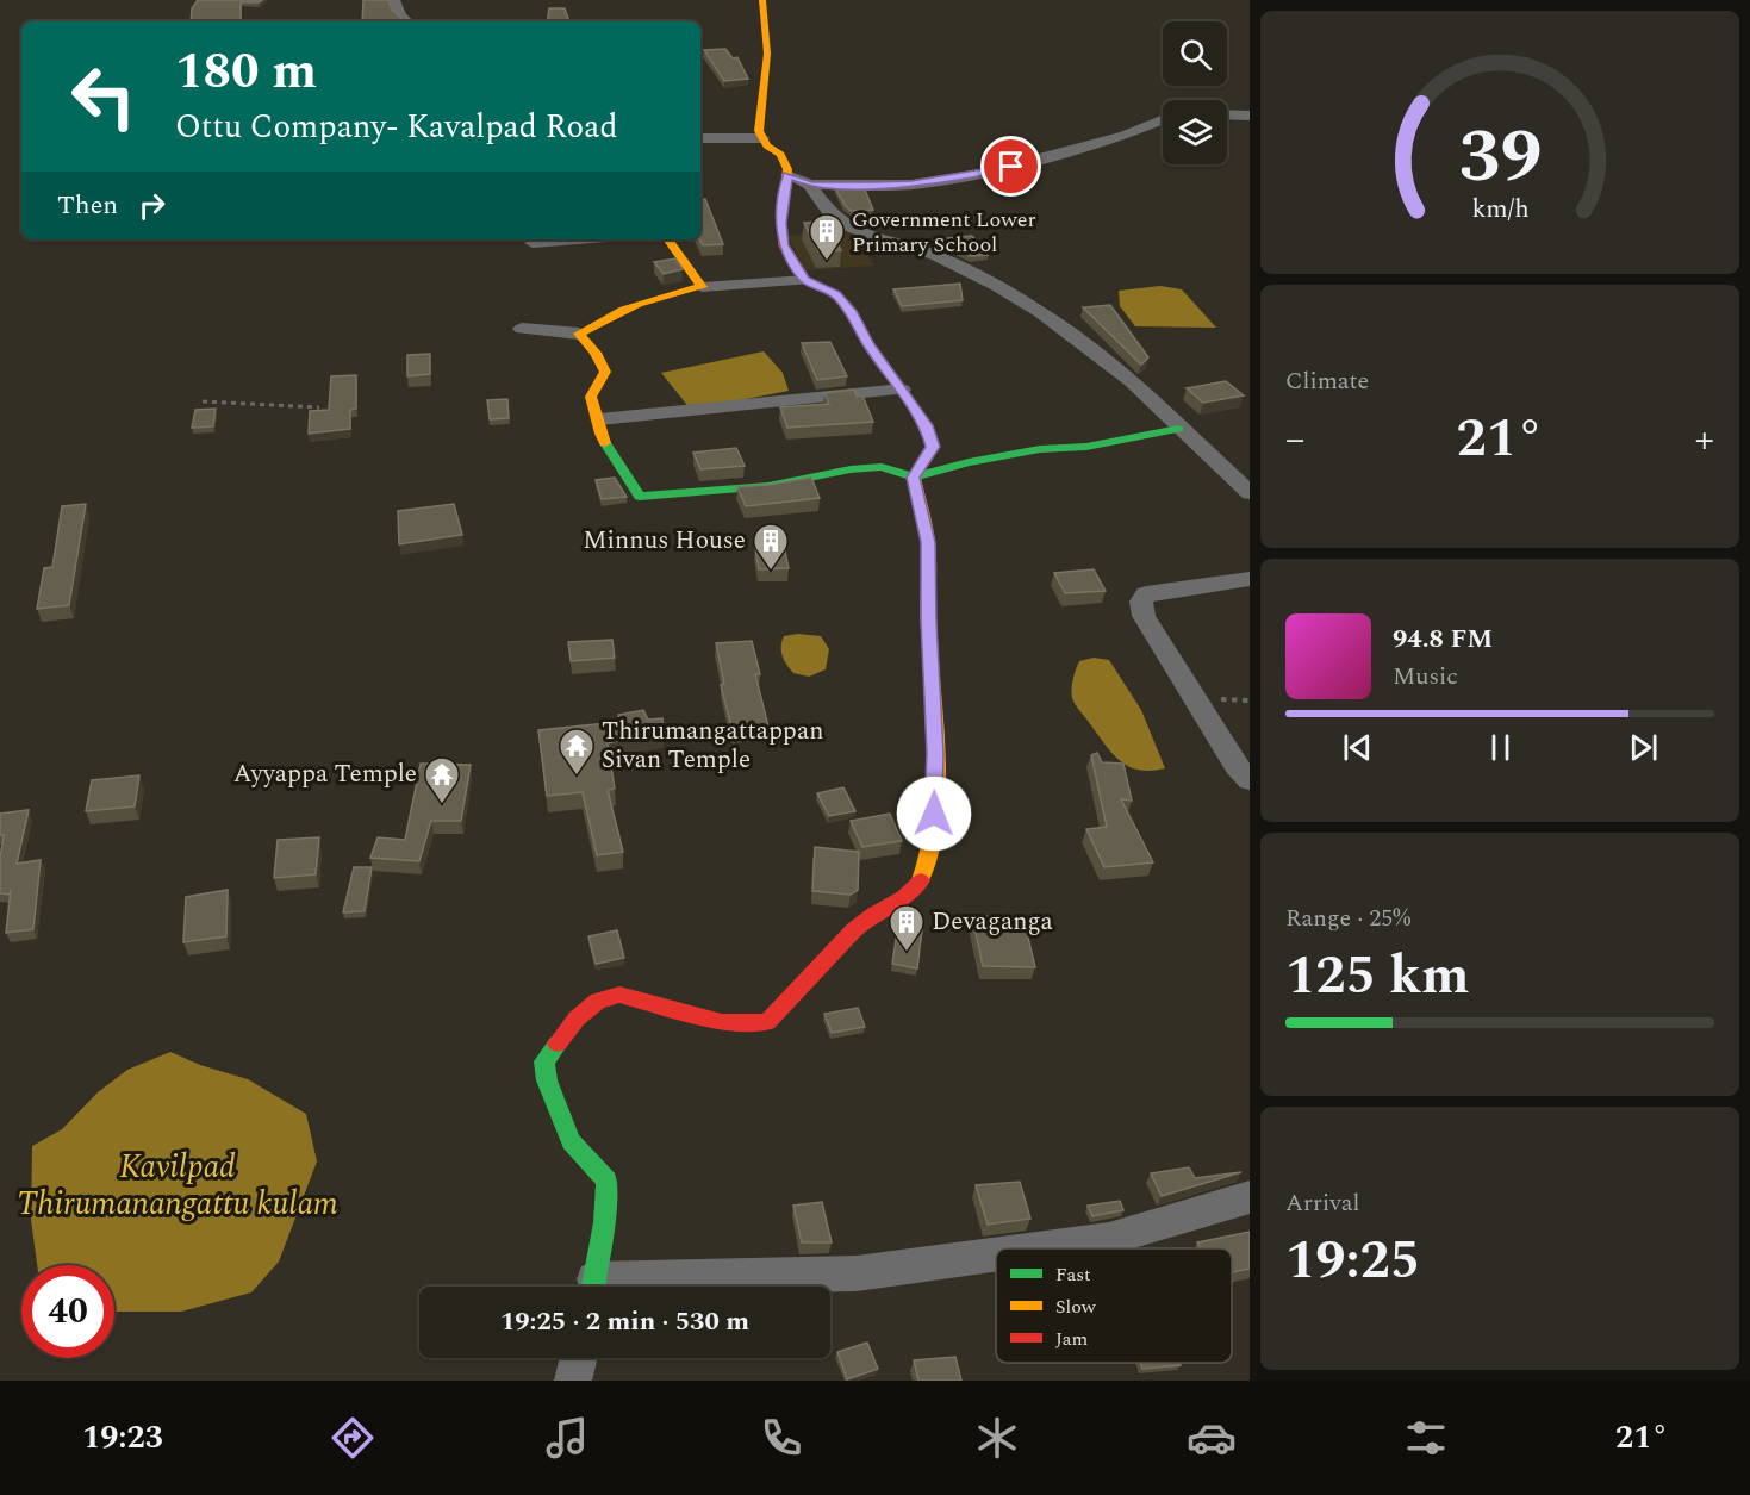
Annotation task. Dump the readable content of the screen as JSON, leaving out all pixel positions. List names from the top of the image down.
{
  "water": ["Kavilpad Thirumanangattu kulam"],
  "places": {
    "building": ["Government Lower Primary School", "Minnus House", "Devaganga"],
    "temple": ["Thirumangattappan Sivan Temple", "Ayyappa Temple"]
  },
  "legend": ["Fast", "Slow", "Jam"],
  "page": {
    "turn": ["180 m", "Ottu Company- Kavalpad Road"],
    "then": "Then",
    "tile": [
      "Climate",
      ["Range · 25%", "125 km"],
      ["Arrival", "19:25"]
    ],
    "heat": ["−", "21°", "+"],
    "song": ["94.8 FM", "Music"],
    "limit": "40",
    "trip": "19:25 · 2 min · 530 m",
    "tabs": ["19:23", "21°"],
    "gauge": ["39", "km/h"]
  }
}
